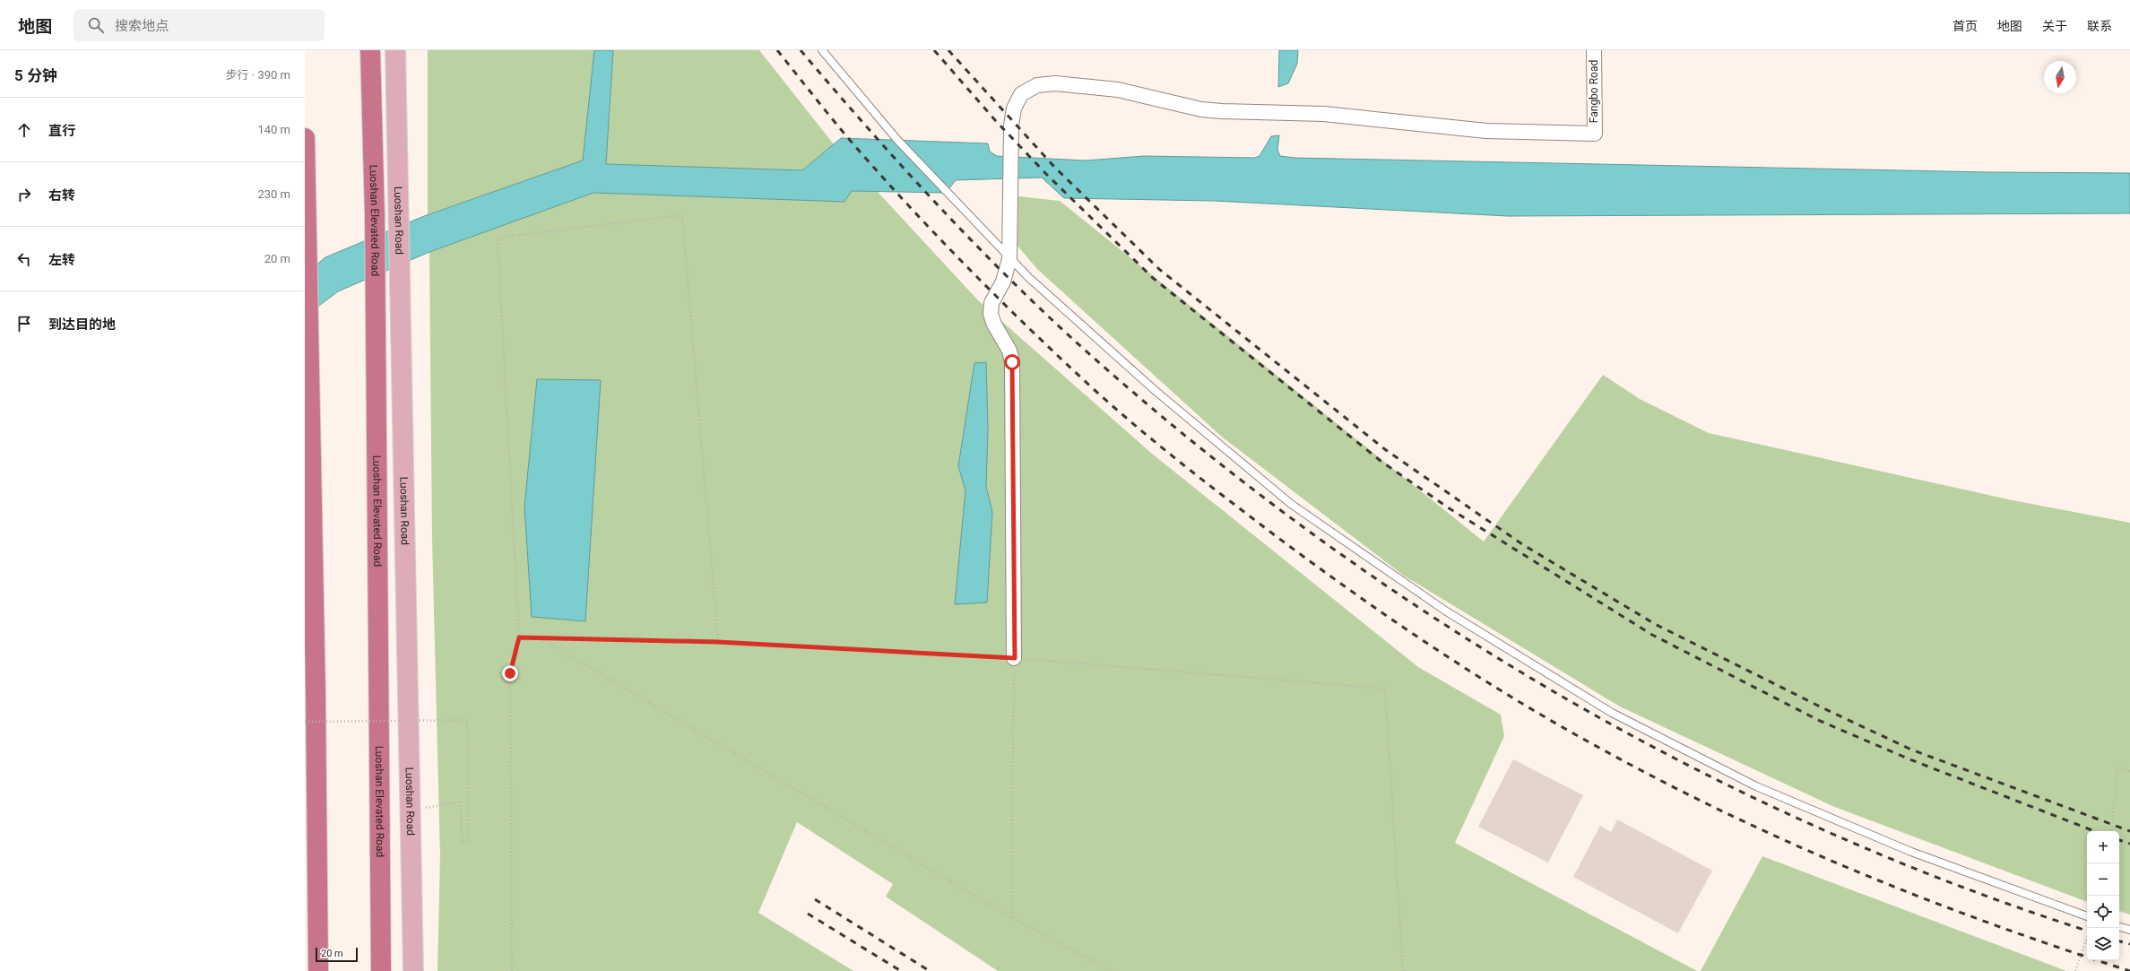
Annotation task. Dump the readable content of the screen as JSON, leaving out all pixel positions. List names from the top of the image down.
{
  "streets": {
    "highway": ["Luoshan Elevated Road"],
    "main road": ["Luoshan Road"],
    "street": ["Fangbo Road"]
  },
  "scale_bar": "20 m",
  "north": "bottom",
  "page": {
    "header": "地图",
    "search": "搜索地点",
    "nav": [
      "首页",
      "地图",
      "关于",
      "联系"
    ],
    "heading": ["5 分钟", "步行 · 390 m"],
    "list": [
      ["直行", "140 m"],
      ["右转", "230 m"],
      ["左转", "20 m"],
      "到达目的地"
    ],
    "map_buttons": ["+", "−"],
    "scale": "20 m"
  }
}
